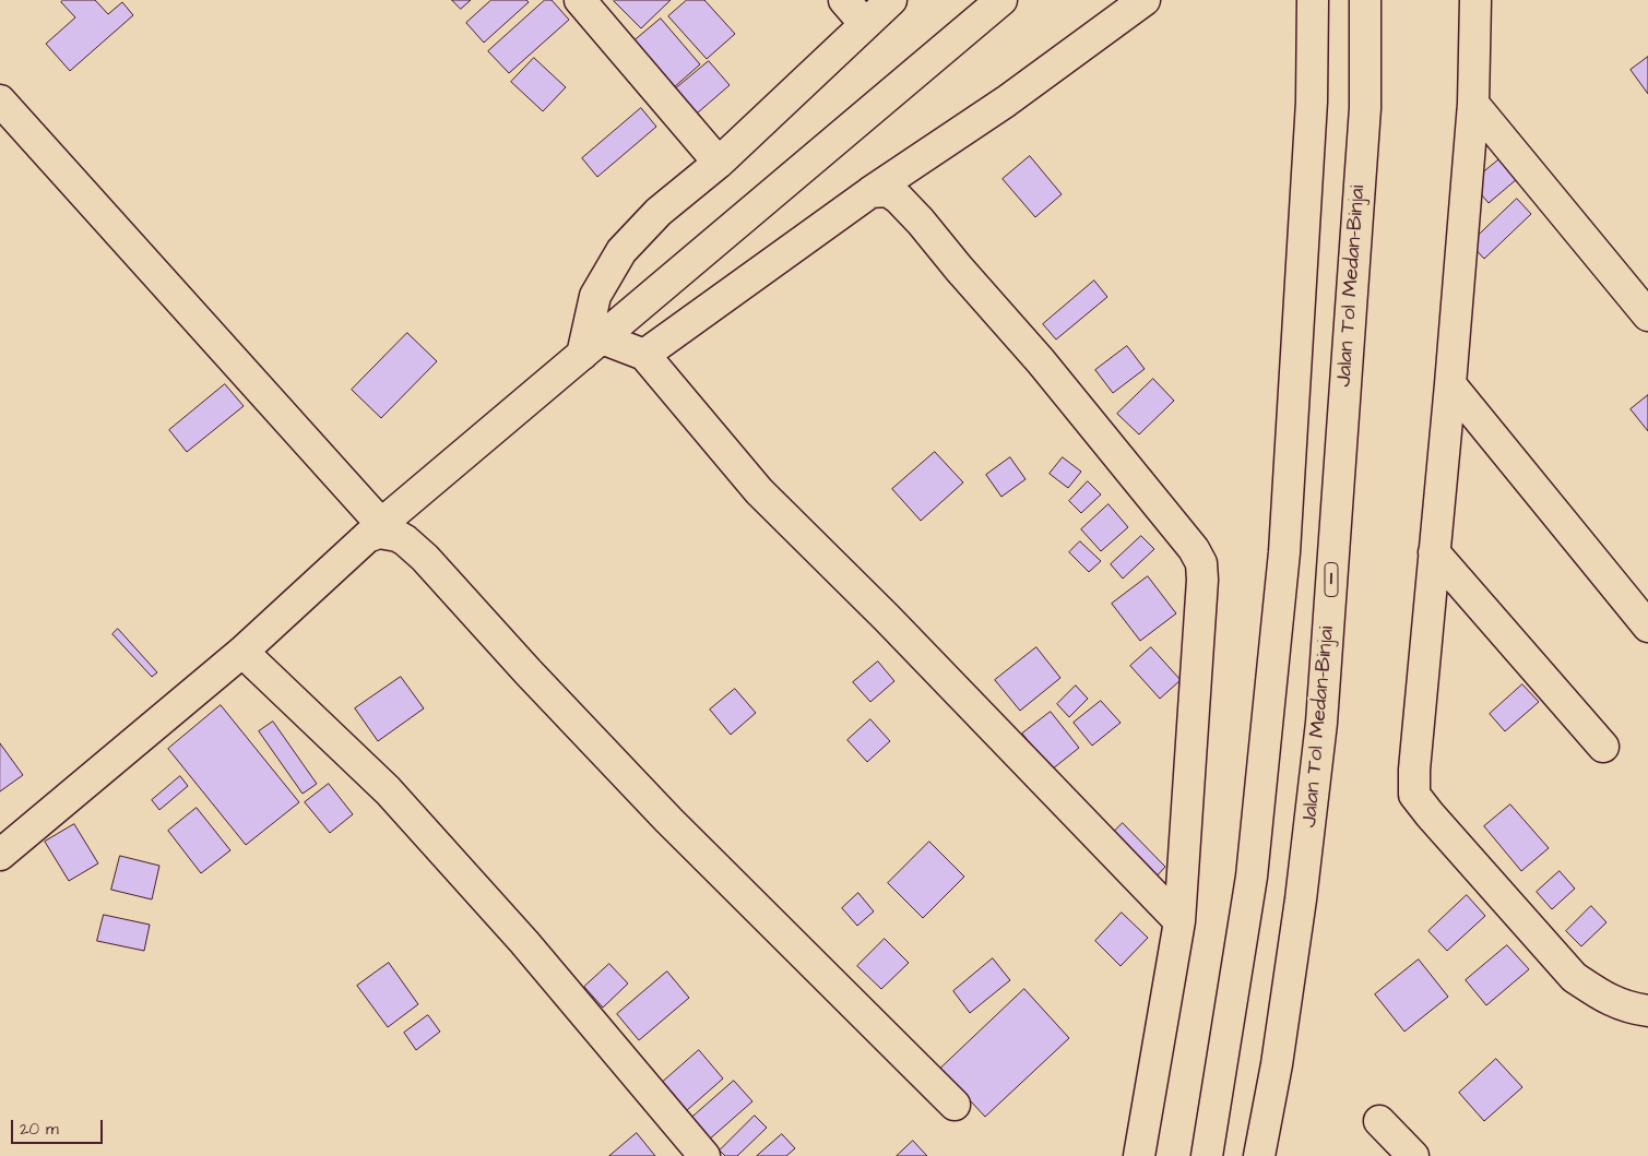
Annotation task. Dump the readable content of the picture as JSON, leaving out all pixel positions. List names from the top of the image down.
{
  "streets": {
    "main road": ["Jalan Tol Medan–Binjai", "1"]
  },
  "scale_bar": "20 m"
}
